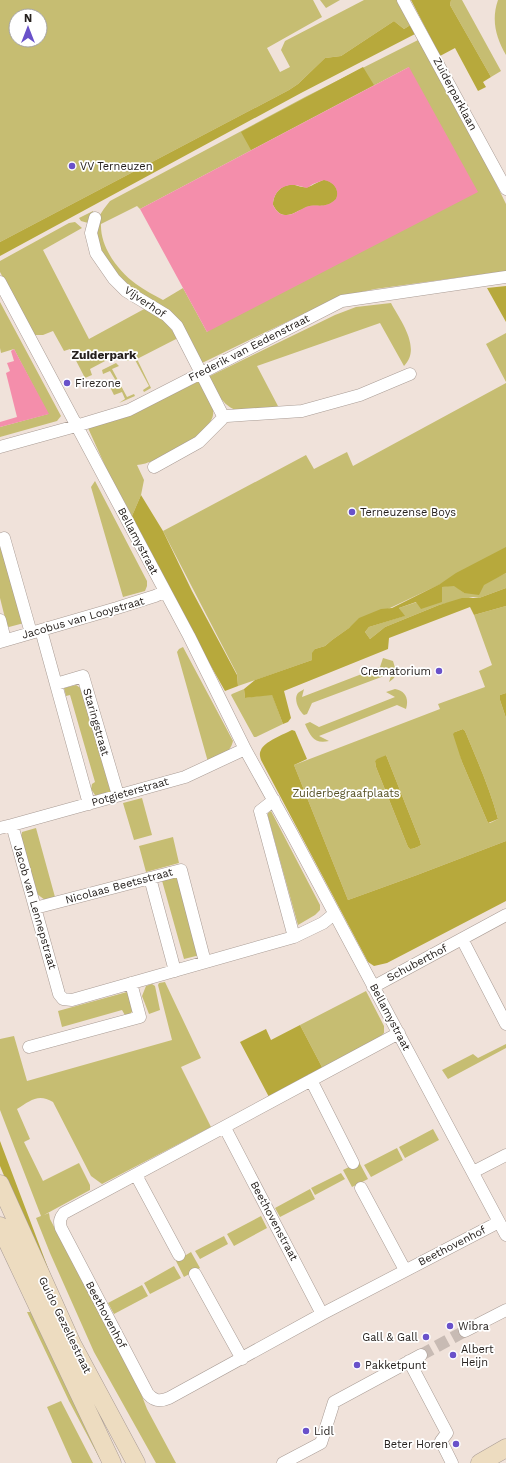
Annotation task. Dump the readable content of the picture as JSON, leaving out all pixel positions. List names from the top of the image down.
{
  "streets": {
    "main road": ["Guido Gezellestraat"],
    "street": [
      "Zuiderparklaan",
      "Vijverhof",
      "Frederik van Eedenstraat",
      "Bellamystraat",
      "Jacobus van Looystraat",
      "Staringstraat",
      "Potgieterstraat",
      "Nicolaas Beetsstraat",
      "Jacob van Lennepstraat",
      "Schuberthof",
      "Beethovenstraat",
      "Beethovenhof"
    ]
  },
  "crossings": [
    ["Vijverhof", "Frederik van Eedenstraat"],
    ["Frederik van Eedenstraat", "Bellamystraat"],
    ["Bellamystraat", "Jacobus van Looystraat"],
    ["Bellamystraat", "Potgieterstraat"],
    ["Bellamystraat", "Schuberthof"],
    ["Bellamystraat", "Beethovenhof"],
    ["Staringstraat", "Potgieterstraat"],
    ["Potgieterstraat", "Jacob van Lennepstraat"],
    ["Nicolaas Beetsstraat", "Jacob van Lennepstraat"],
    ["Beethovenstraat", "Beethovenhof"]
  ],
  "districts": ["Zuiderpark"],
  "parks": ["Zuiderbegraafplaats"],
  "places": [
    "VV Terneuzen",
    "Firezone",
    "Terneuzense Boys",
    "Crematorium",
    "Wibra",
    "Gall & Gall",
    "Albert Heijn",
    "Pakketpunt",
    "Lidl",
    "Beter Horen"
  ],
  "north": "top"
}
